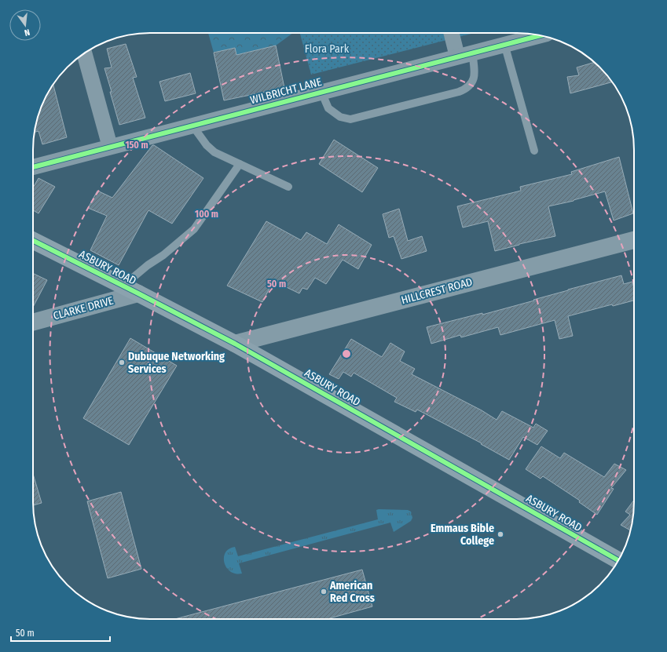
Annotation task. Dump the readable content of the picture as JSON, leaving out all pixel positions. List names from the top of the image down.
{
  "streets": {
    "main road": ["ASBURY ROAD"],
    "street": ["WILBRICHT LANE", "HILLCREST ROAD", "CLARKE DRIVE"]
  },
  "crossings": [
    ["ASBURY ROAD", "HILLCREST ROAD"],
    ["ASBURY ROAD", "CLARKE DRIVE"]
  ],
  "parks": ["Flora Park"],
  "places": ["Dubuque Networking Services", "Emmaus Bible College", "American Red Cross"],
  "scale_bar": "50 m",
  "north": "bottom",
  "rings": ["150 m", "100 m", "50 m"]
}
